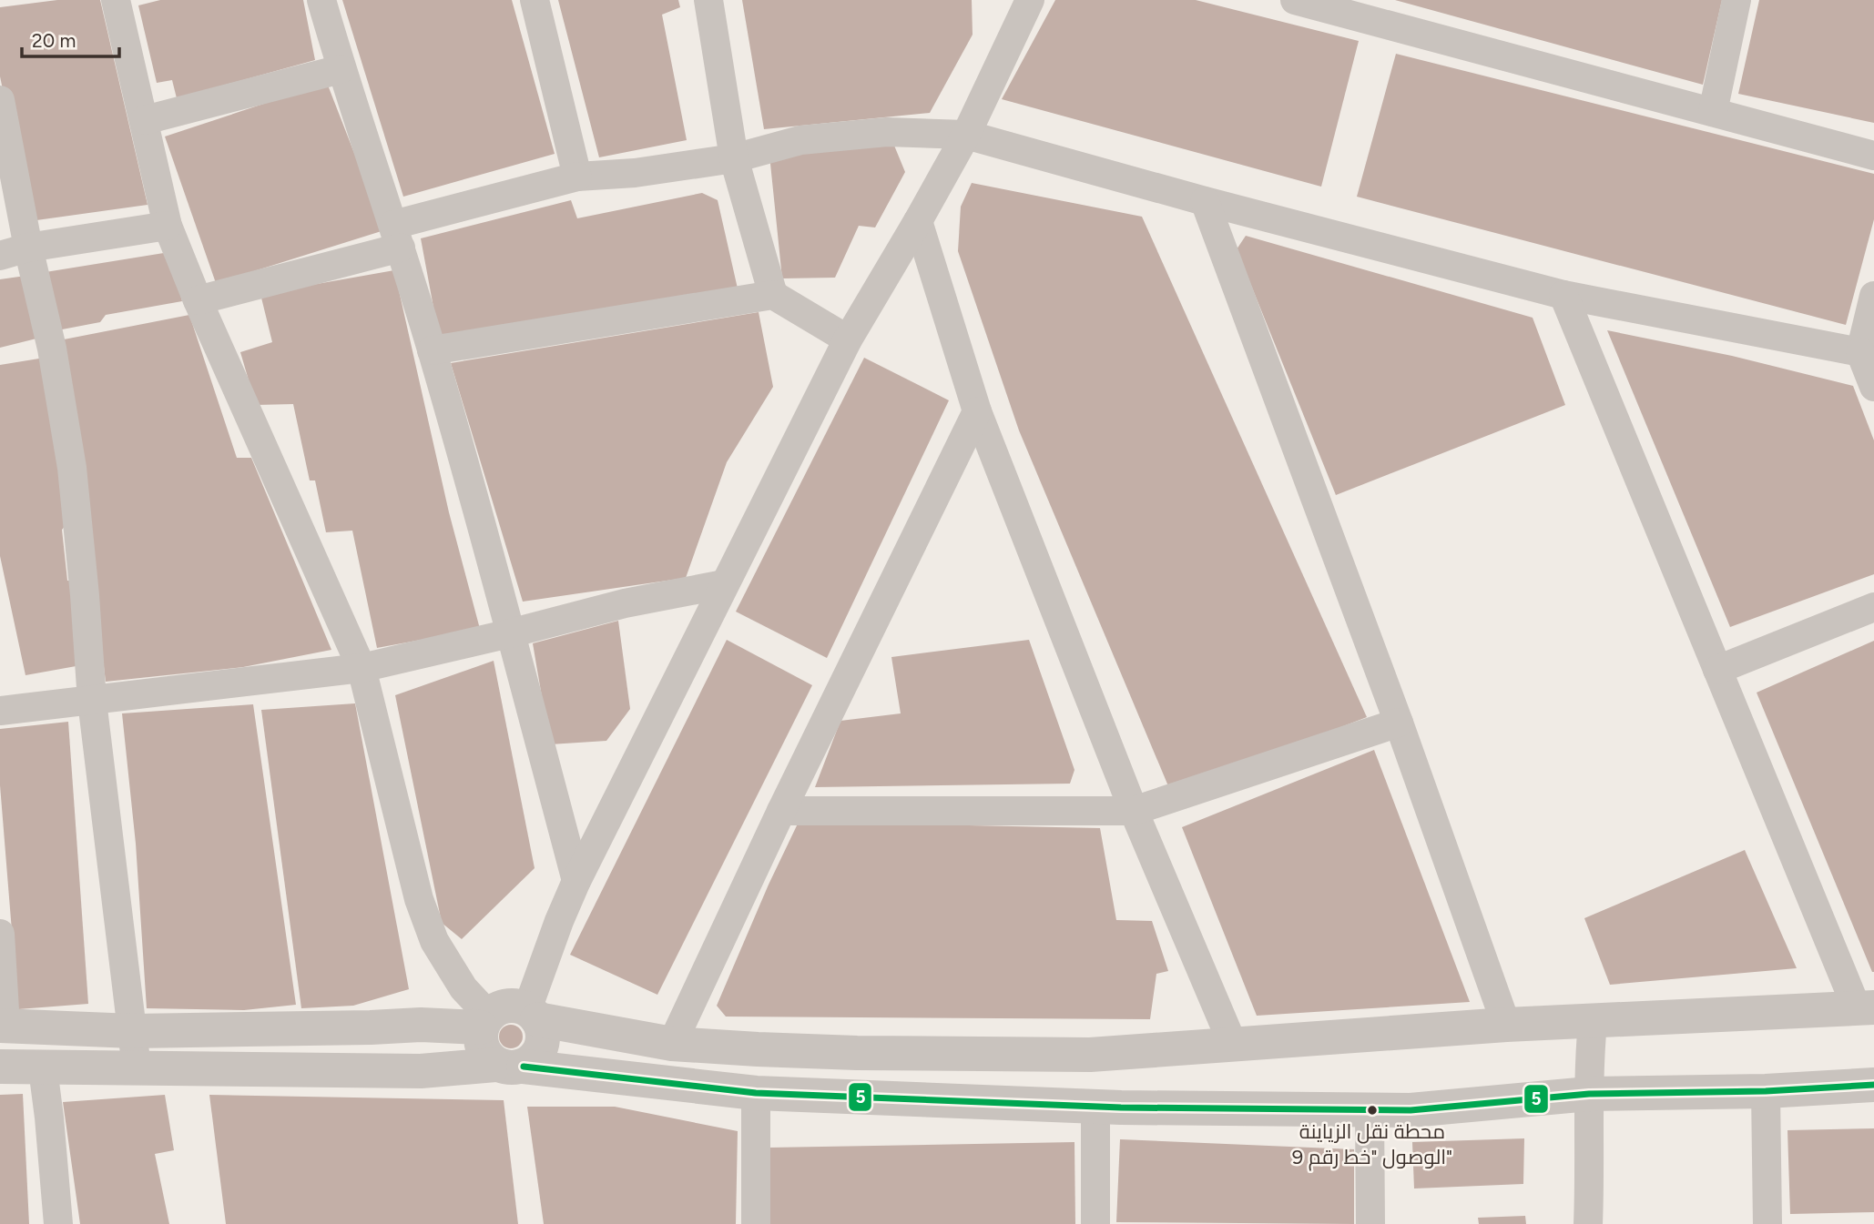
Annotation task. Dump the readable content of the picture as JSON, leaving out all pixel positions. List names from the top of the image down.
{
  "places": ["محطة نقل الزياينة الوصول \"خط رقم 9\""],
  "lines": ["transit line 5"],
  "scale_bar": "20 m"
}
